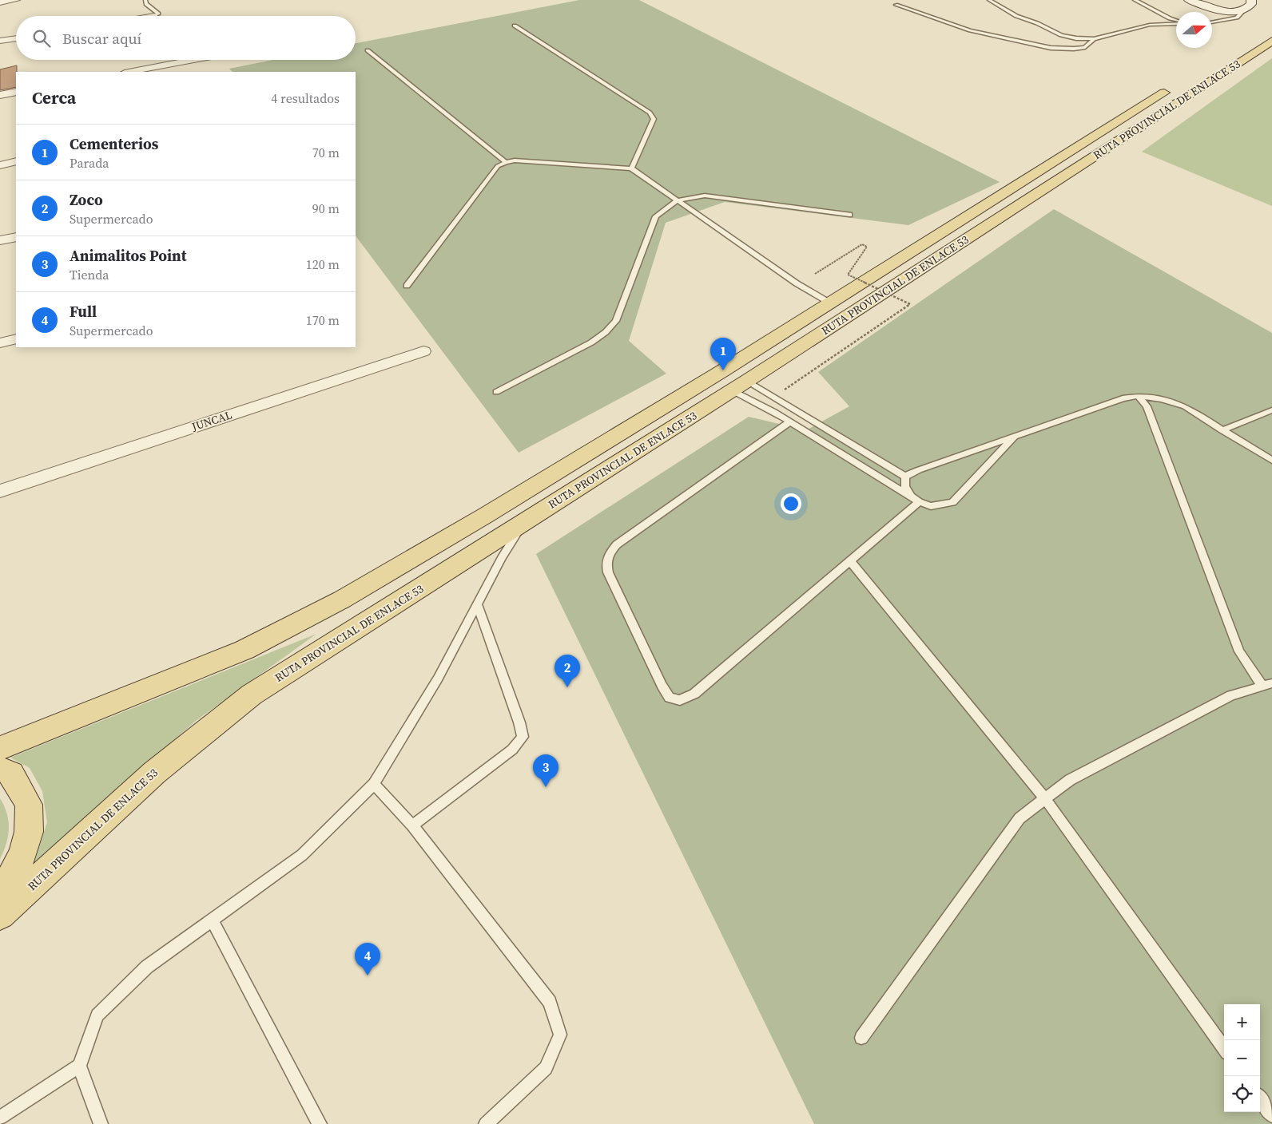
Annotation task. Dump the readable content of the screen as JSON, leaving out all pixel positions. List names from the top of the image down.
{
  "streets": {
    "main road": ["RUTA PROVINCIAL DE ENLACE 53"],
    "street": ["JUNCAL"]
  },
  "north": "right",
  "page": {
    "search": "Buscar aquí",
    "heading": ["Cerca", "4 resultados"],
    "list": [
      {
        "mark": "1",
        "name": "Cementerios",
        "note": "Parada",
        "value": "70 m"
      },
      {
        "mark": "2",
        "name": "Zoco",
        "note": "Supermercado",
        "value": "90 m"
      },
      {
        "mark": "3",
        "name": "Animalitos Point",
        "note": "Tienda",
        "value": "120 m"
      },
      {
        "mark": "4",
        "name": "Full",
        "note": "Supermercado",
        "value": "170 m"
      }
    ],
    "pins": [
      "1",
      "2",
      "3",
      "4"
    ],
    "map_buttons": ["+", "−"]
  }
}
